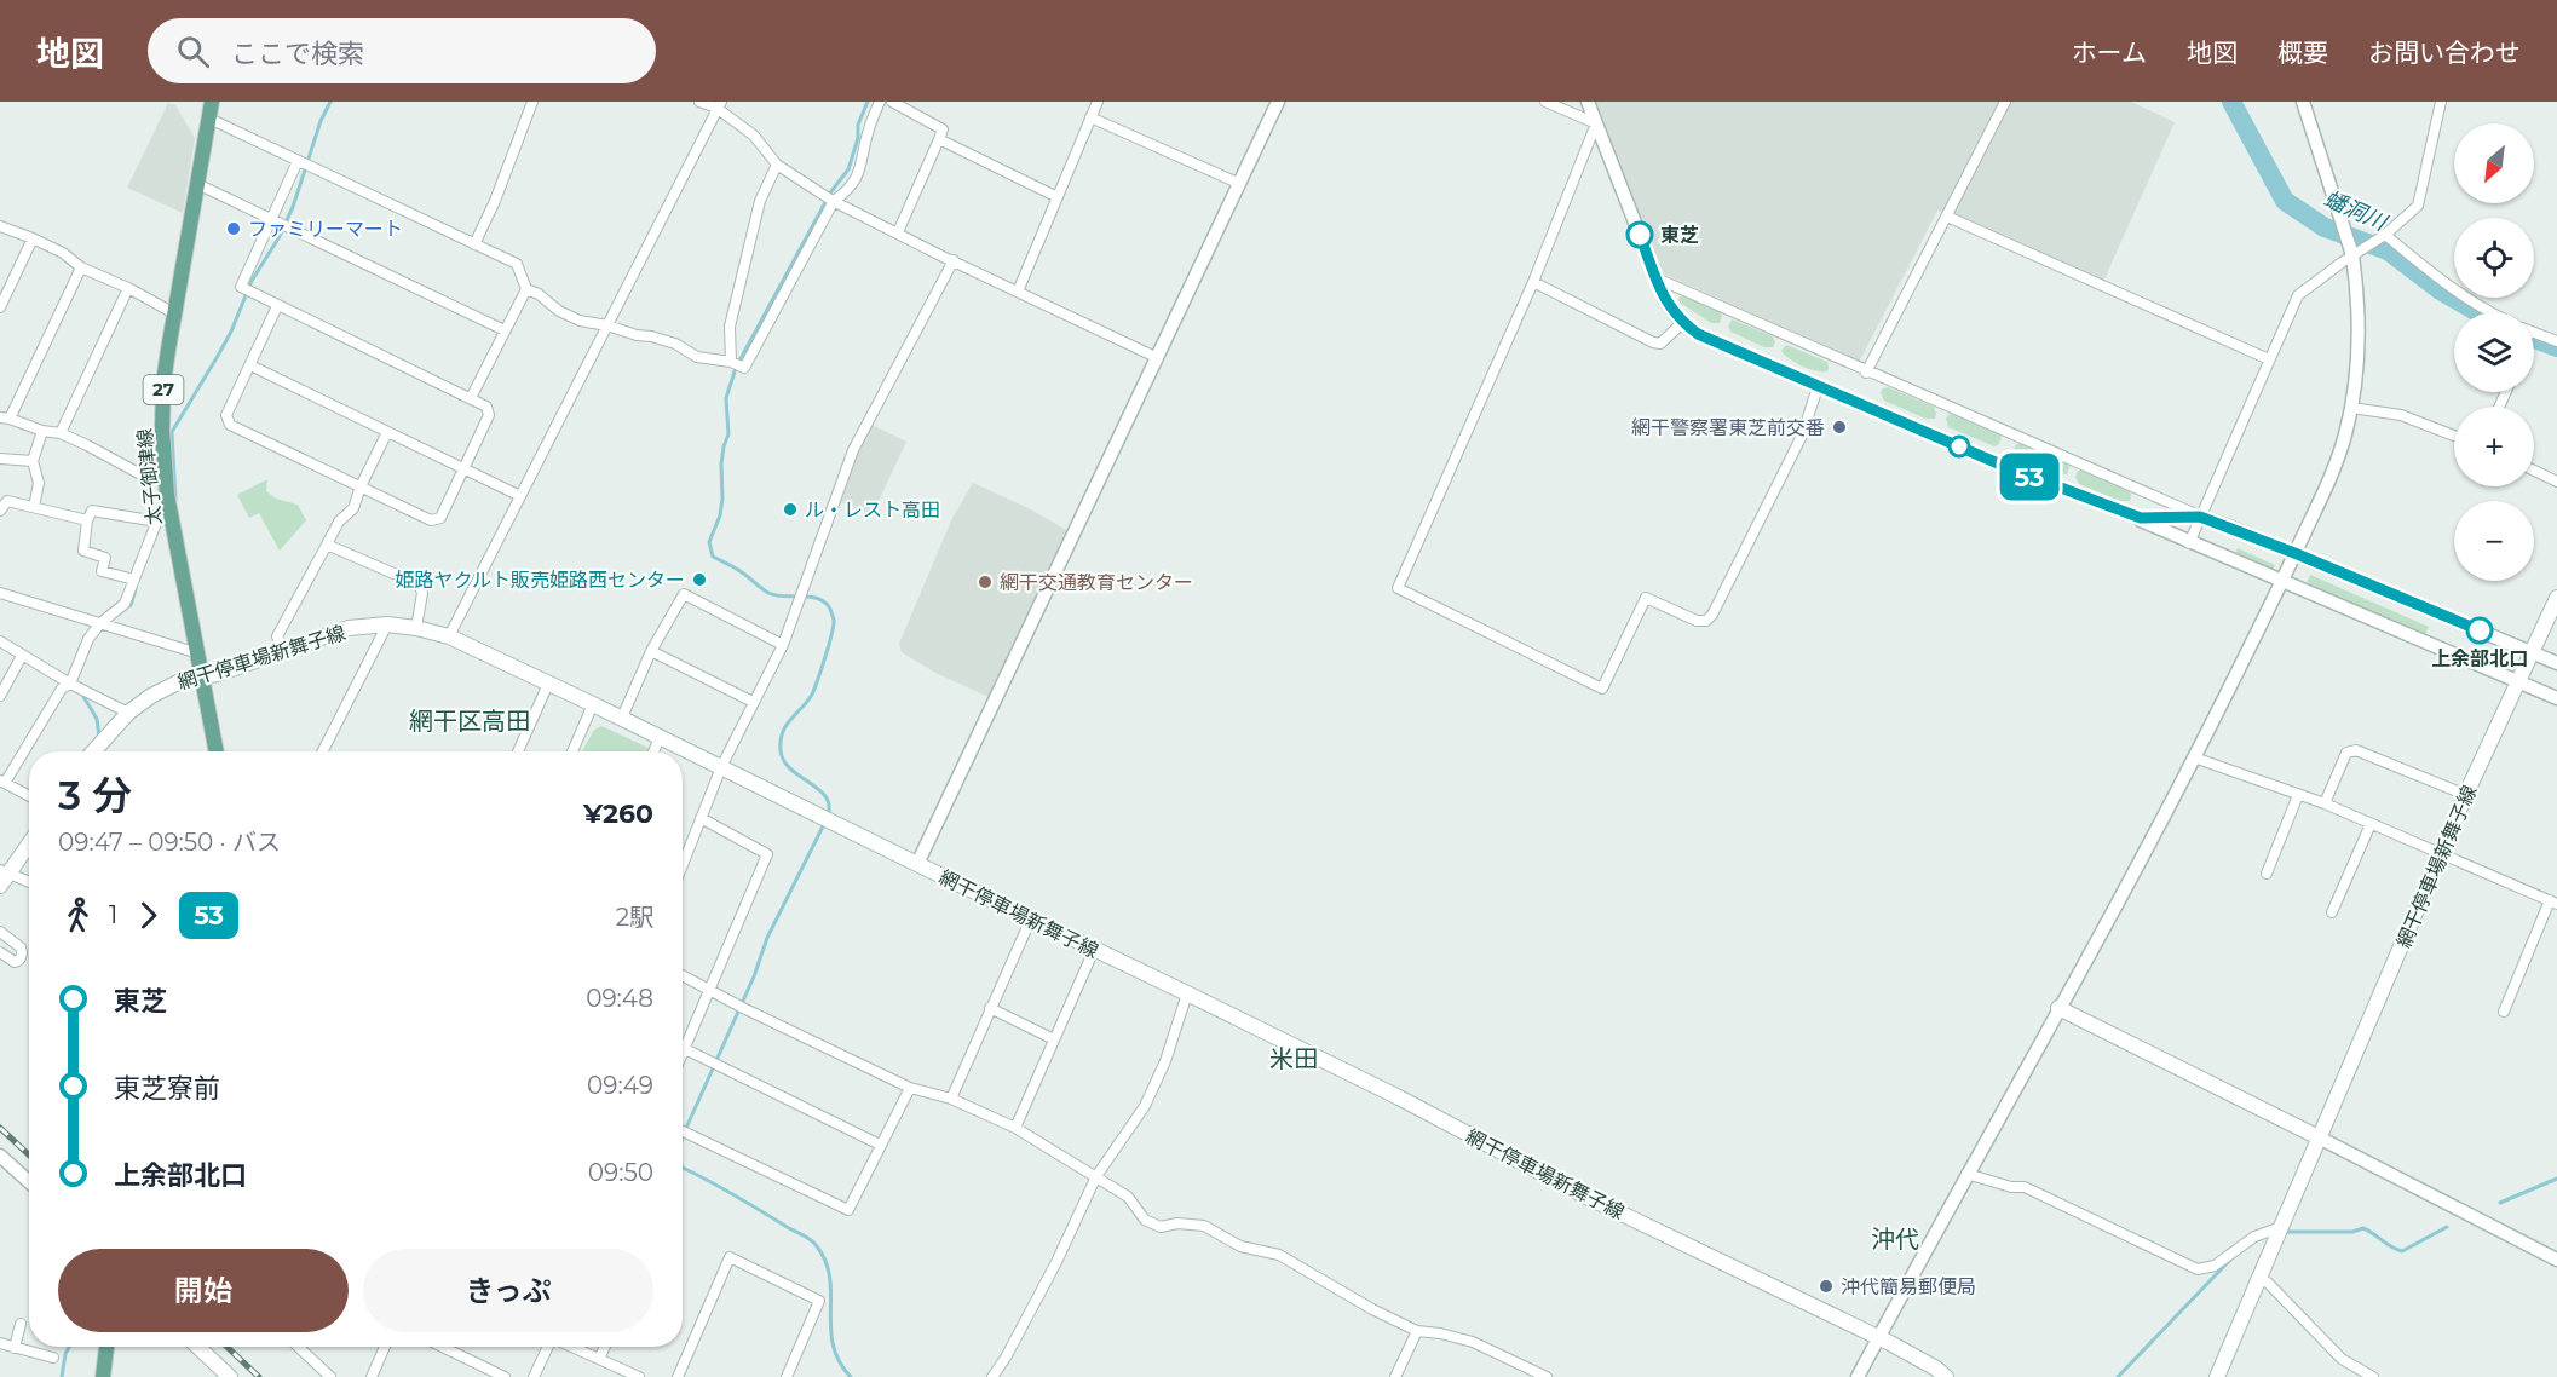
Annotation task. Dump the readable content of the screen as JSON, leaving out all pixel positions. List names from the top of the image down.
{
  "streets": {
    "main road": ["27", "太子御津線", "網干停車場新舞子線"]
  },
  "crossings": [
    ["太子御津線", "網干停車場新舞子線"]
  ],
  "districts": ["網干区高田", "米田", "沖代"],
  "water": ["蟠洞川"],
  "places": [
    "ファミリーマート",
    "東芝",
    "網干警察署東芝前交番",
    "ル・レスト高田",
    "姫路ヤクルト販売姫路西センター",
    "網干交通教育センター",
    "上余部北口",
    "沖代簡易郵便局"
  ],
  "lines": ["bus line 53"],
  "north": "bottom left",
  "page": {
    "header": "地図",
    "search": "ここで検索",
    "nav": [
      "ホーム",
      "地図",
      "概要",
      "お問い合わせ"
    ],
    "on_map": "53",
    "map_buttons": ["+", "−"],
    "heading": ["3 分", "09:47 – 09:50 · バス", "¥260"],
    "legs": ["1", "53", "2駅"],
    "list": [
      {
        "name": "東芝",
        "value": "09:48"
      },
      {
        "name": "東芝寮前",
        "value": "09:49"
      },
      {
        "name": "上余部北口",
        "value": "09:50"
      }
    ],
    "buttons": ["開始", "きっぷ"]
  }
}
